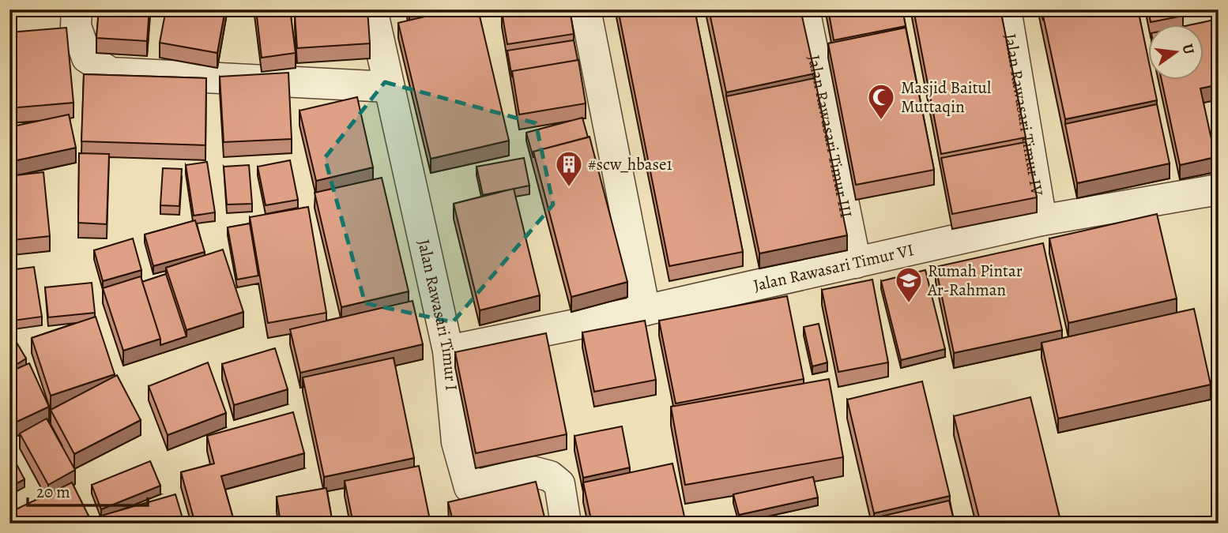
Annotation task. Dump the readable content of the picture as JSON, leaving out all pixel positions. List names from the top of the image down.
{
  "streets": {
    "street": [
      "Jalan Rawasari Timur IV",
      "Jalan Rawasari Timur III",
      "Jalan Rawasari Timur VI",
      "Jalan Rawasari Timur I"
    ]
  },
  "crossings": [
    ["Jalan Rawasari Timur IV", "Jalan Rawasari Timur VI"],
    ["Jalan Rawasari Timur III", "Jalan Rawasari Timur VI"],
    ["Jalan Rawasari Timur VI", "Jalan Rawasari Timur I"]
  ],
  "places": {
    "mosque": ["Masjid Baitul Muttaqin"],
    "building": ["#scw_hbase1"],
    "school or university": ["Rumah Pintar Ar-Rahman"]
  },
  "scale_bar": "20 m",
  "north": "right"
}
